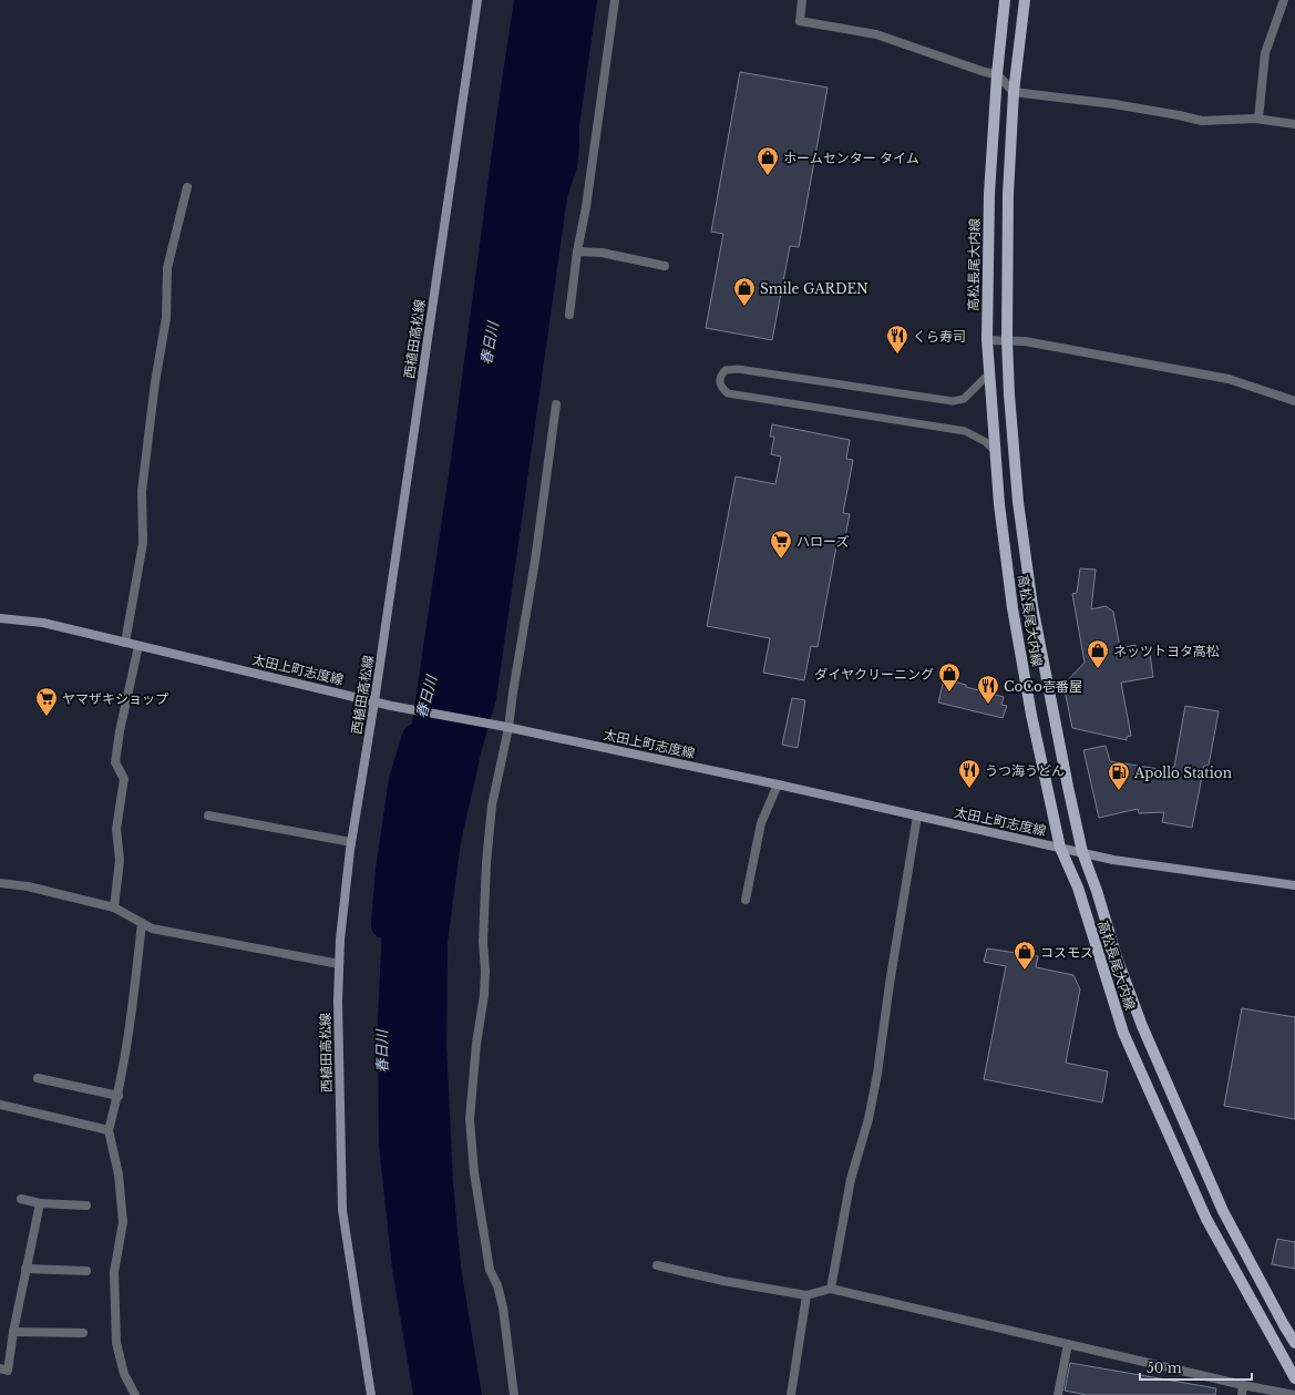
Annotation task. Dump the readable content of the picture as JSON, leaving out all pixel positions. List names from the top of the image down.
{
  "streets": {
    "main road": ["高松長尾大内線", "西植田高松線", "太田上町志度線"]
  },
  "crossings": [
    ["高松長尾大内線", "太田上町志度線"],
    ["西植田高松線", "太田上町志度線"]
  ],
  "water": ["春日川"],
  "places": {
    "shop": [
      "ホームセンター タイム",
      "Smile GARDEN",
      "ネッツトヨタ高松",
      "ダイヤクリーニング",
      "コスモス"
    ],
    "restaurant": ["くら寿司", "CoCo壱番屋", "うつ海うどん"],
    "supermarket": ["ハローズ", "ヤマザキショップ"],
    "fuel station": ["Apollo Station"]
  },
  "scale_bar": "50 m"
}
